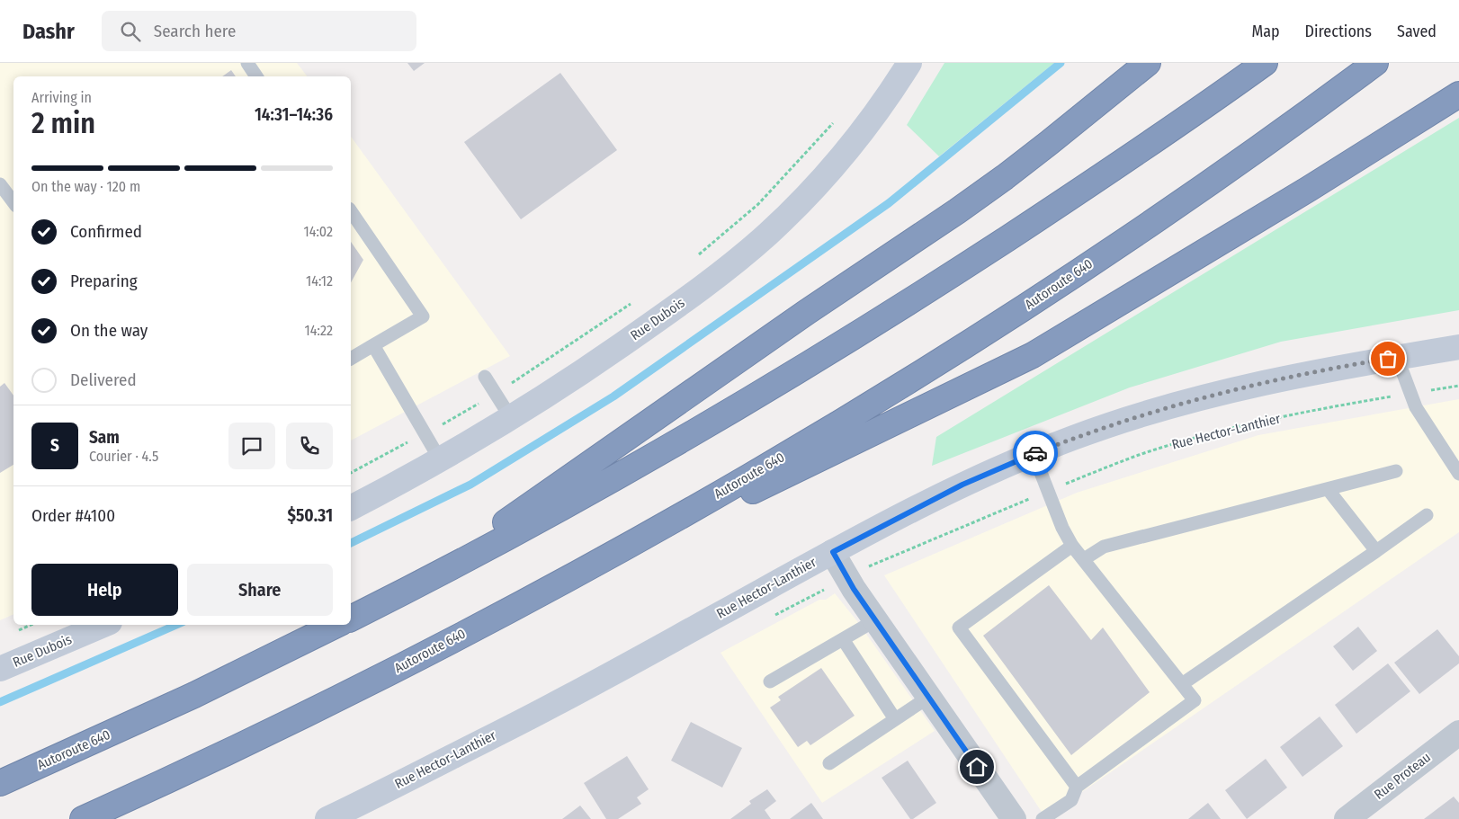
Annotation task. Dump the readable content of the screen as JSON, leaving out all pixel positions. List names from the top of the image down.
{
  "streets": {
    "highway": ["Autoroute 640"],
    "street": ["Rue Dubois", "Rue Hector-Lanthier", "Rue Proteau"]
  },
  "page": {
    "header": "Dashr",
    "search": "Search here",
    "nav": ["Map", "Directions", "Saved"],
    "heading": ["2 min", "Arriving in", "14:31–14:36"],
    "panel": [
      "Sam",
      "Courier · 4.5",
      "Order #4100",
      "$50.31"
    ],
    "bar": "On the way · 120 m",
    "list": [
      ["Confirmed", "14:02"],
      ["Preparing", "14:12"],
      ["On the way", "14:22"],
      "Delivered"
    ],
    "round": "S",
    "buttons": ["Help", "Share"]
  }
}
